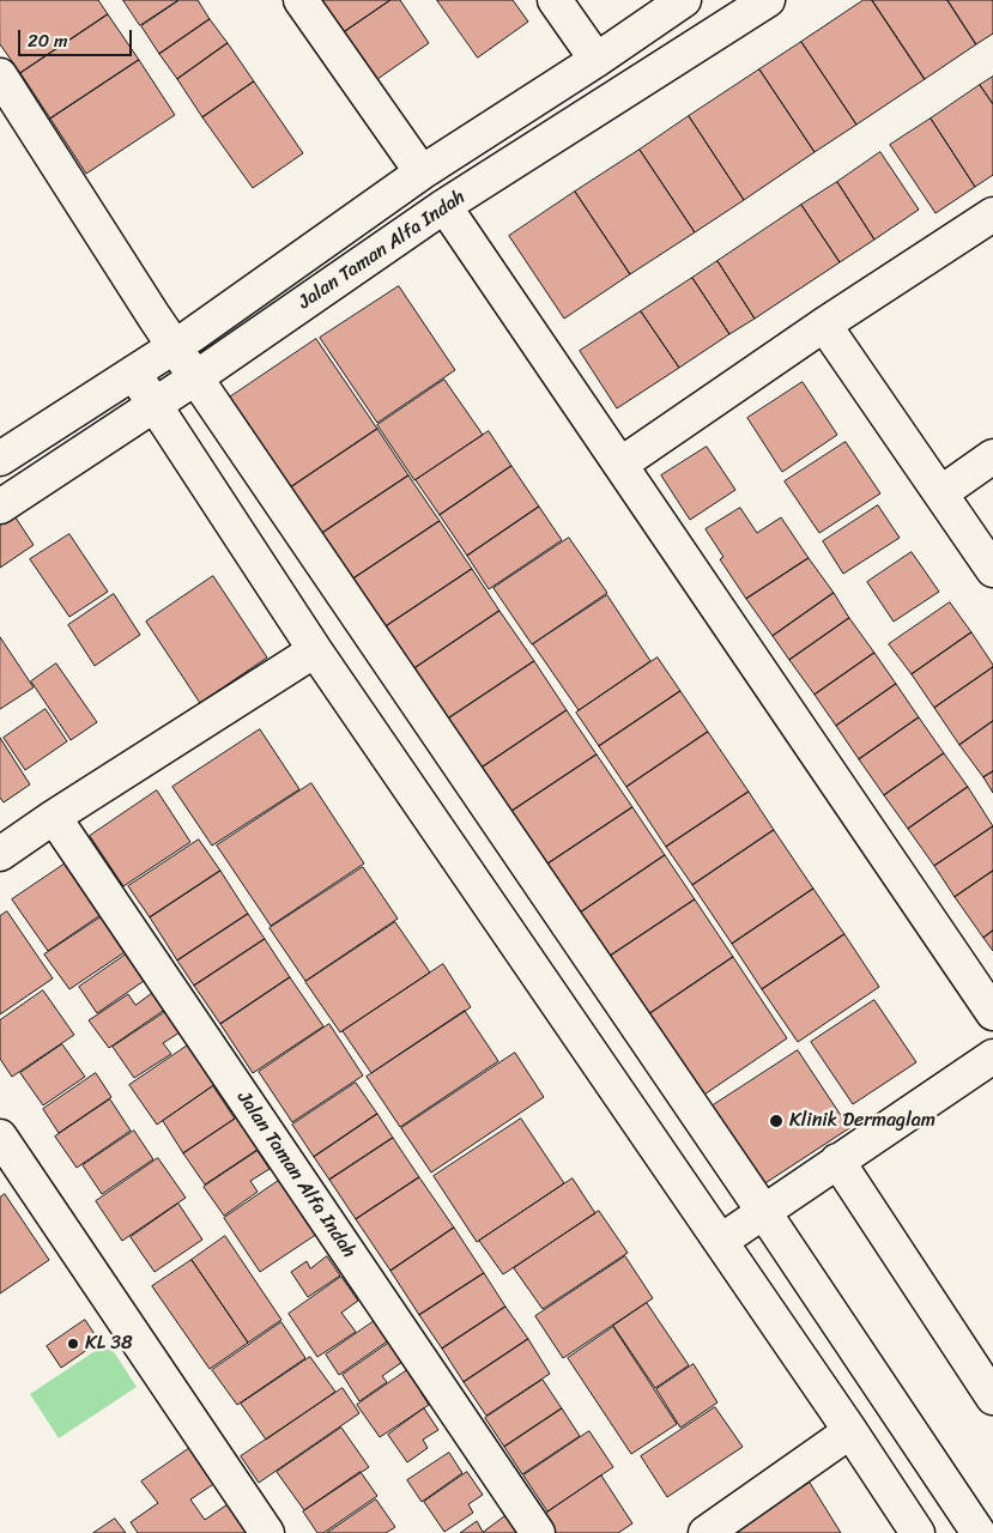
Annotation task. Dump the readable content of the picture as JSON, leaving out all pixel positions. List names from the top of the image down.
{
  "streets": {
    "street": ["Jalan Taman Alfa Indah"]
  },
  "places": ["Klinik Dermaglam", "KL 38"],
  "scale_bar": "20 m"
}
